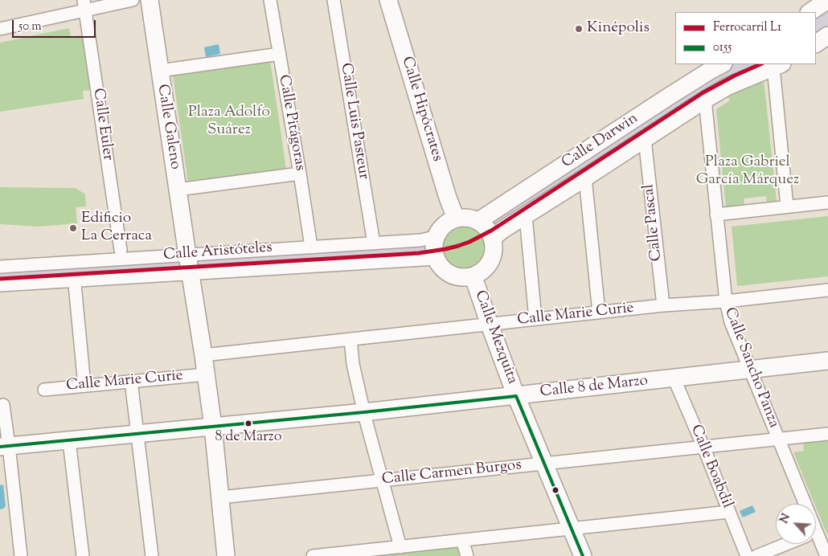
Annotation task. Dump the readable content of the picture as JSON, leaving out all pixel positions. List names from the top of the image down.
{
  "streets": {
    "street": [
      "Calle Hipócrates",
      "Calle Luis Pasteur",
      "Calle Pitágoras",
      "Calle Euler",
      "Calle Galeno",
      "Calle Darwin",
      "Calle Pascal",
      "Calle Aristóteles",
      "Calle Marie Curie",
      "Calle Mezquita",
      "Calle Sancho Panza",
      "Calle 8 de Marzo",
      "Calle Boabdil",
      "Calle Carmen Burgos"
    ]
  },
  "crossings": [
    ["Calle Hipócrates", "Calle Darwin"],
    ["Calle Hipócrates", "Calle Aristóteles"],
    ["Calle Hipócrates", "Calle Mezquita"],
    ["Calle Luis Pasteur", "Calle Aristóteles"],
    ["Calle Pitágoras", "Calle Aristóteles"],
    ["Calle Galeno", "Calle Aristóteles"],
    ["Calle Galeno", "Calle Marie Curie"],
    ["Calle Galeno", "Calle 8 de Marzo"],
    ["Calle Galeno", "Calle Carmen Burgos"],
    ["Calle Darwin", "Calle Pascal"],
    ["Calle Darwin", "Calle Aristóteles"],
    ["Calle Darwin", "Calle Mezquita"],
    ["Calle Darwin", "Calle Sancho Panza"],
    ["Calle Pascal", "Calle Marie Curie"],
    ["Calle Aristóteles", "Calle Mezquita"],
    ["Calle Marie Curie", "Calle Mezquita"],
    ["Calle Marie Curie", "Calle Sancho Panza"],
    ["Calle Mezquita", "Calle 8 de Marzo"],
    ["Calle Mezquita", "Calle Carmen Burgos"],
    ["Calle Sancho Panza", "Calle 8 de Marzo"],
    ["Calle Sancho Panza", "Calle Carmen Burgos"],
    ["Calle 8 de Marzo", "Calle Boabdil"],
    ["Calle Boabdil", "Calle Carmen Burgos"]
  ],
  "parks": ["Plaza Adolfo Suárez", "Plaza Gabriel García Márquez"],
  "places": ["Kinépolis", "Edificio La Cerraca", "8 de Marzo"],
  "lines": ["rail line L1", "transit line 0155"],
  "legend": ["Ferrocarril L1", "0155"],
  "scale_bar": "50 m",
  "north": "top left"
}
